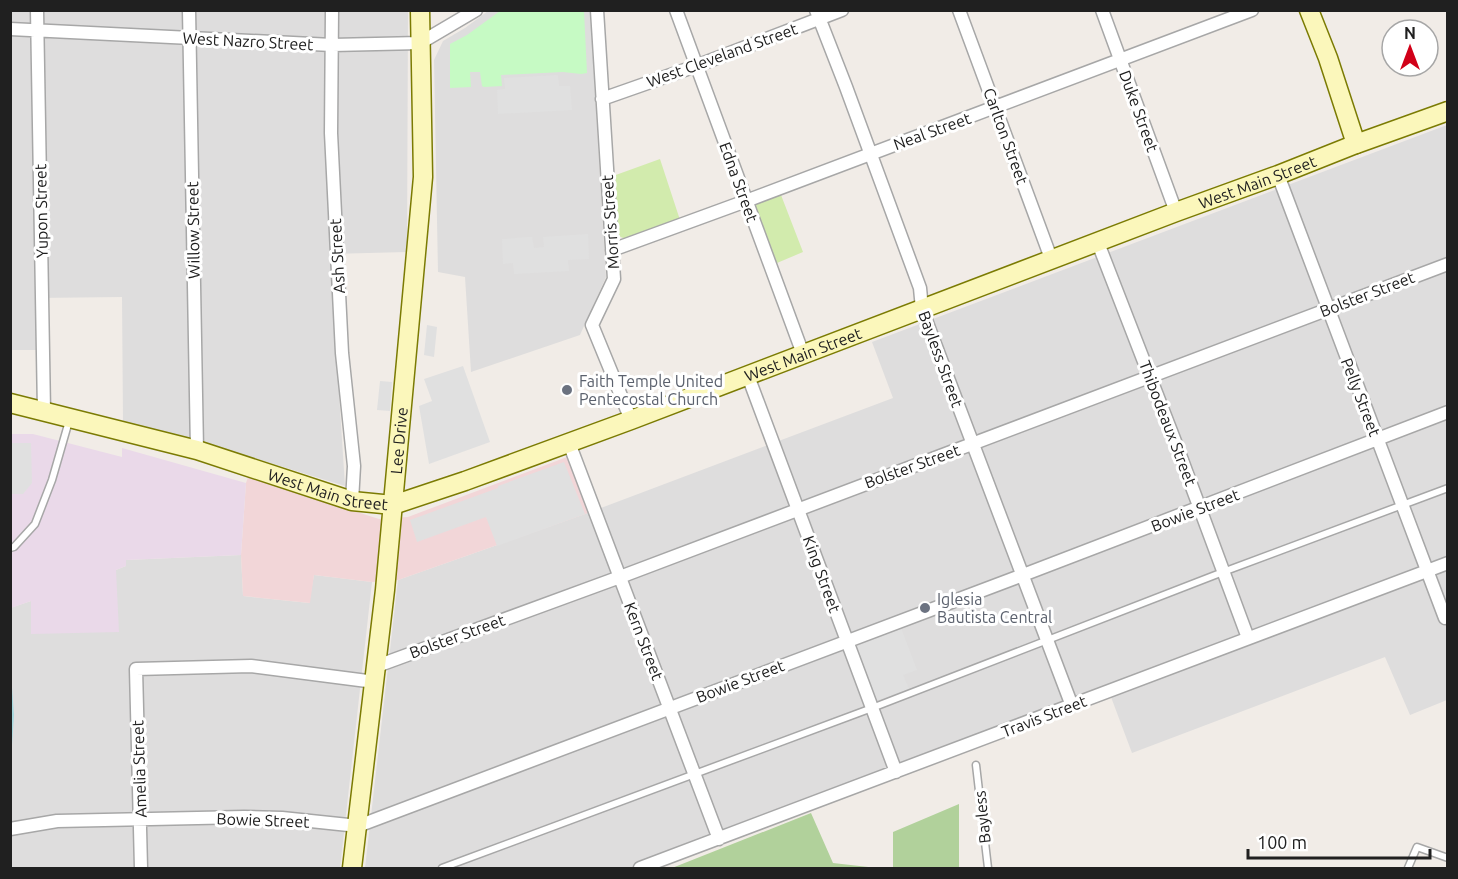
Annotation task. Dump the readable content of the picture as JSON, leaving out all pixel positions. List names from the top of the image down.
{
  "streets": {
    "main road": ["West Main Street", "Lee Drive"],
    "street": [
      "West Nazro Street",
      "West Cleveland Street",
      "Duke Street",
      "Neal Street",
      "Carlton Street",
      "Edna Street",
      "Yupon Street",
      "Morris Street",
      "Willow Street",
      "Ash Street",
      "Bolster Street",
      "Bayless Street",
      "Pelly Street",
      "Thibodeaux Street",
      "Bowie Street",
      "King Street",
      "Kern Street",
      "Travis Street",
      "Amelia Street"
    ],
    "lane": ["Bayless"]
  },
  "crossings": [
    ["West Nazro Street", "Yupon Street"],
    ["West Nazro Street", "Willow Street"],
    ["West Nazro Street", "Ash Street"],
    ["West Nazro Street", "Lee Drive"],
    ["West Cleveland Street", "Edna Street"],
    ["West Cleveland Street", "Morris Street"],
    ["West Cleveland Street", "Bayless Street"],
    ["Duke Street", "Neal Street"],
    ["Duke Street", "West Main Street"],
    ["Neal Street", "Carlton Street"],
    ["Neal Street", "Edna Street"],
    ["Neal Street", "Morris Street"],
    ["Neal Street", "Bayless Street"],
    ["Carlton Street", "West Main Street"],
    ["Edna Street", "West Main Street"],
    ["West Main Street", "Yupon Street"],
    ["West Main Street", "Morris Street"],
    ["West Main Street", "Willow Street"],
    ["West Main Street", "Ash Street"],
    ["West Main Street", "Bayless Street"],
    ["West Main Street", "Pelly Street"],
    ["West Main Street", "Thibodeaux Street"],
    ["West Main Street", "Lee Drive"],
    ["West Main Street", "King Street"],
    ["West Main Street", "Kern Street"],
    ["Bolster Street", "Bayless Street"],
    ["Bolster Street", "Pelly Street"],
    ["Bolster Street", "Thibodeaux Street"],
    ["Bolster Street", "Lee Drive"],
    ["Bolster Street", "King Street"],
    ["Bolster Street", "Kern Street"],
    ["Bolster Street", "Amelia Street"],
    ["Bayless Street", "Bowie Street"],
    ["Bayless Street", "Travis Street"],
    ["Pelly Street", "Bowie Street"],
    ["Pelly Street", "Travis Street"],
    ["Thibodeaux Street", "Bowie Street"],
    ["Thibodeaux Street", "Travis Street"],
    ["Lee Drive", "Bowie Street"],
    ["Bowie Street", "King Street"],
    ["Bowie Street", "Kern Street"],
    ["Bowie Street", "Amelia Street"],
    ["King Street", "Travis Street"],
    ["Kern Street", "Travis Street"]
  ],
  "places": ["Faith Temple United Pentecostal Church", "Iglesia Bautista Central"],
  "scale_bar": "100 m",
  "north": "top"
}
